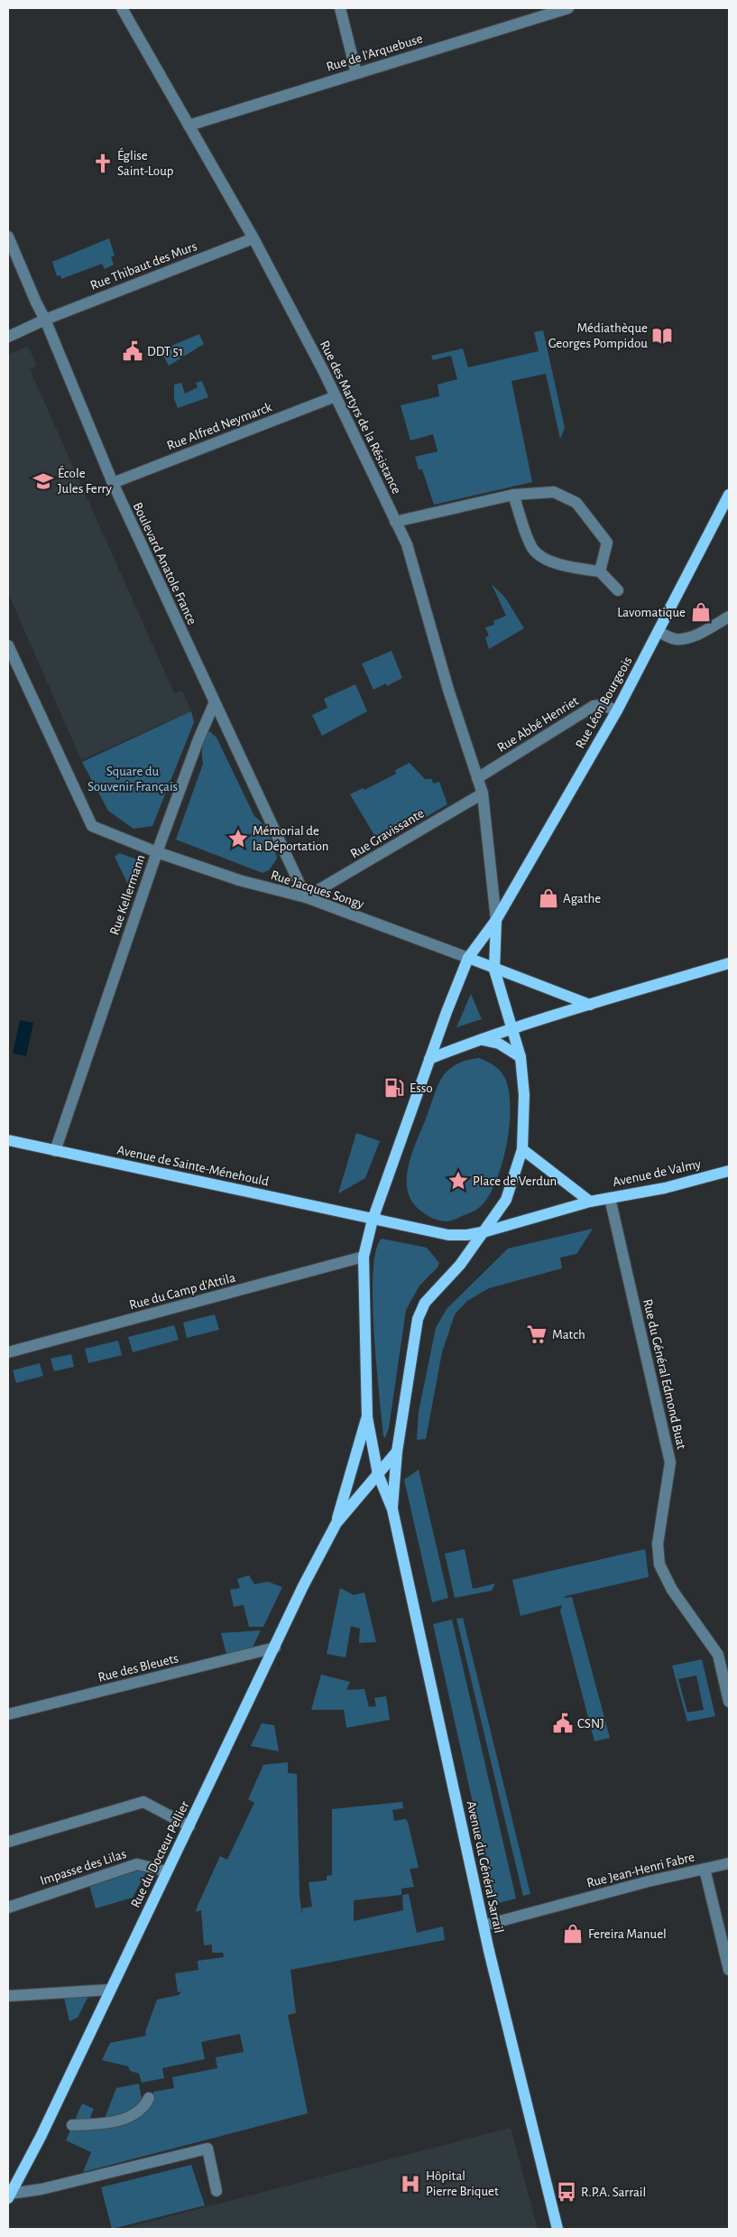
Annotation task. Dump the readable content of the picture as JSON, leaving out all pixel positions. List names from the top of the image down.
{
  "streets": {
    "main road": [
      "Rue Léon Bourgeois",
      "Avenue de Sainte-Ménehould",
      "Avenue de Valmy",
      "Rue du Docteur Pellier",
      "Avenue du Général Sarrail"
    ],
    "street": [
      "Rue de l'Arquebuse",
      "Rue Thibaut des Murs",
      "Rue des Martyrs de la Résistance",
      "Rue Alfred Neymarck",
      "Boulevard Anatole France",
      "Rue Abbé Henriet",
      "Rue Gravissante",
      "Rue Jacques Songy",
      "Rue Kellermann",
      "Rue du Camp d'Attila",
      "Rue du Général Edmond Buat",
      "Rue des Bleuets",
      "Impasse des Lilas",
      "Rue Jean-Henri Fabre"
    ]
  },
  "crossings": [
    ["Rue de l'Arquebuse", "Rue des Martyrs de la Résistance"],
    ["Rue Thibaut des Murs", "Rue des Martyrs de la Résistance"],
    ["Rue Thibaut des Murs", "Boulevard Anatole France"],
    ["Rue des Martyrs de la Résistance", "Rue Alfred Neymarck"],
    ["Rue des Martyrs de la Résistance", "Rue Léon Bourgeois"],
    ["Rue des Martyrs de la Résistance", "Rue Abbé Henriet"],
    ["Rue des Martyrs de la Résistance", "Rue Gravissante"],
    ["Rue Alfred Neymarck", "Boulevard Anatole France"],
    ["Boulevard Anatole France", "Rue Gravissante"],
    ["Boulevard Anatole France", "Rue Jacques Songy"],
    ["Rue Léon Bourgeois", "Rue Abbé Henriet"],
    ["Rue Léon Bourgeois", "Rue Jacques Songy"],
    ["Rue Gravissante", "Rue Jacques Songy"],
    ["Rue Jacques Songy", "Rue Kellermann"],
    ["Rue Kellermann", "Avenue de Sainte-Ménehould"],
    ["Avenue de Valmy", "Rue du Général Edmond Buat"],
    ["Rue des Bleuets", "Rue du Docteur Pellier"],
    ["Rue du Docteur Pellier", "Impasse des Lilas"],
    ["Rue du Docteur Pellier", "Avenue du Général Sarrail"],
    ["Avenue du Général Sarrail", "Rue Jean-Henri Fabre"]
  ],
  "parks": ["Square du Souvenir Français"],
  "places": {
    "church": ["Église Saint-Loup"],
    "library": ["Médiathèque Georges Pompidou"],
    "public building": ["DDT 51", "CSNJ"],
    "school or university": ["École Jules Ferry"],
    "shop": ["Lavomatique", "Agathe", "Fereira Manuel"],
    "place": ["Mémorial de la Déportation", "Place de Verdun"],
    "fuel station": ["Esso"],
    "supermarket": ["Match"],
    "hospital": ["Hôpital Pierre Briquet"],
    "bus stop": ["R.P.A. Sarrail"]
  }
}
